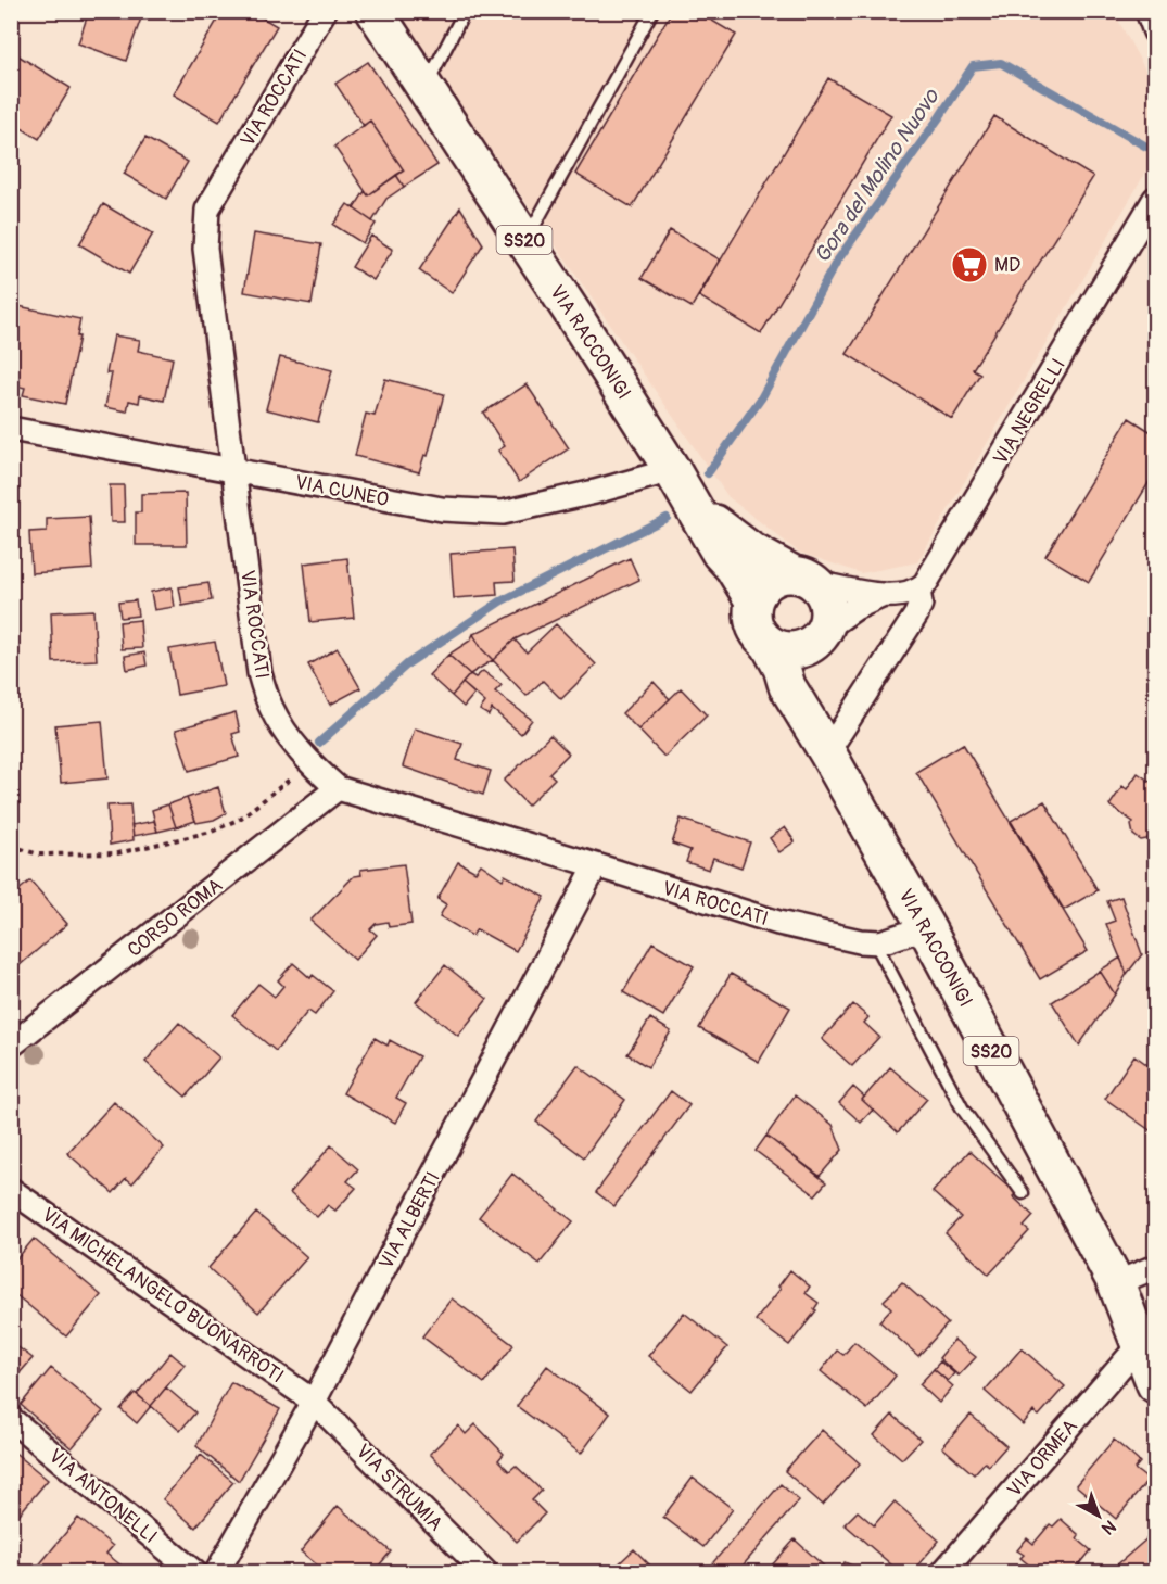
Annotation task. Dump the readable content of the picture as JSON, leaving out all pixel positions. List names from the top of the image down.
{
  "streets": {
    "main road": ["SS20", "VIA RACCONIGI"],
    "street": [
      "VIA ROCCATI",
      "VIA NEGRELLI",
      "VIA CUNEO",
      "CORSO ROMA",
      "VIA ALBERTI",
      "VIA MICHELANGELO BUONARROTI",
      "VIA ORMEA",
      "VIA STRUMIA",
      "VIA ANTONELLI"
    ]
  },
  "crossings": [
    ["VIA ROCCATI", "VIA RACCONIGI"],
    ["VIA ROCCATI", "VIA CUNEO"],
    ["VIA ROCCATI", "CORSO ROMA"],
    ["VIA ROCCATI", "VIA ALBERTI"],
    ["VIA RACCONIGI", "VIA CUNEO"],
    ["VIA RACCONIGI", "VIA ORMEA"],
    ["VIA ALBERTI", "VIA MICHELANGELO BUONARROTI"],
    ["VIA ALBERTI", "VIA STRUMIA"],
    ["VIA MICHELANGELO BUONARROTI", "VIA STRUMIA"]
  ],
  "water": ["Gora del Molino Nuovo"],
  "places": {
    "supermarket": ["MD"]
  },
  "north": "bottom right"
}
